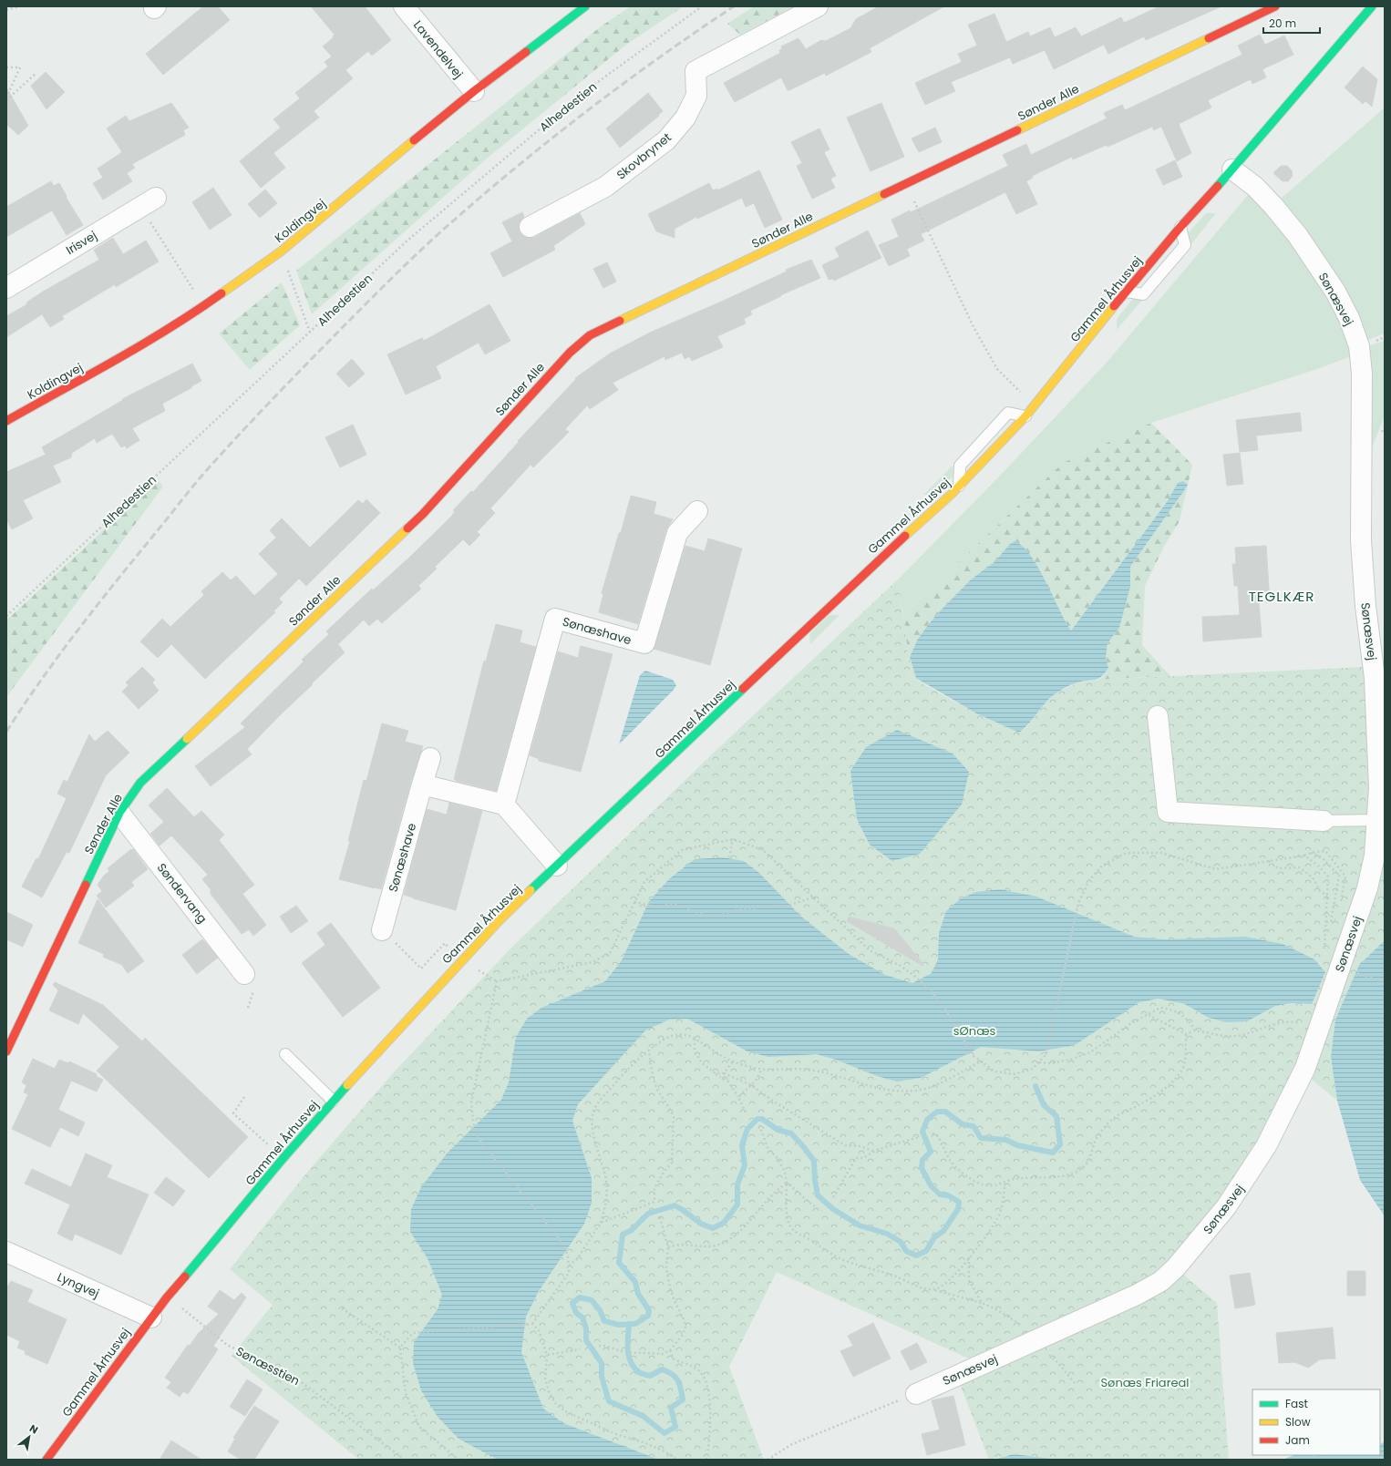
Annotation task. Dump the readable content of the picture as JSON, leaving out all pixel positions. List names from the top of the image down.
{
  "streets": {
    "street": [
      "Lavendelvej",
      "Sønder Alle",
      "Skovbrynet",
      "Koldingvej",
      "Irisvej",
      "Gammel Århusvej",
      "Sønæsvej",
      "Sønæshave",
      "Søndervang",
      "Lyngvej"
    ],
    "path": ["Alhedestien", "Sønæsstien"]
  },
  "crossings": [
    ["Lavendelvej", "Koldingvej"],
    ["Sønder Alle", "Søndervang"],
    ["Gammel Århusvej", "Sønæsvej"],
    ["Gammel Århusvej", "Lyngvej"],
    ["Gammel Århusvej", "Sønæsstien"]
  ],
  "districts": ["TEGLKÆR"],
  "parks": ["sØnæs", "Sønæs Friareal"],
  "legend": ["Fast", "Slow", "Jam"],
  "scale_bar": "20 m",
  "north": "top right"
}
